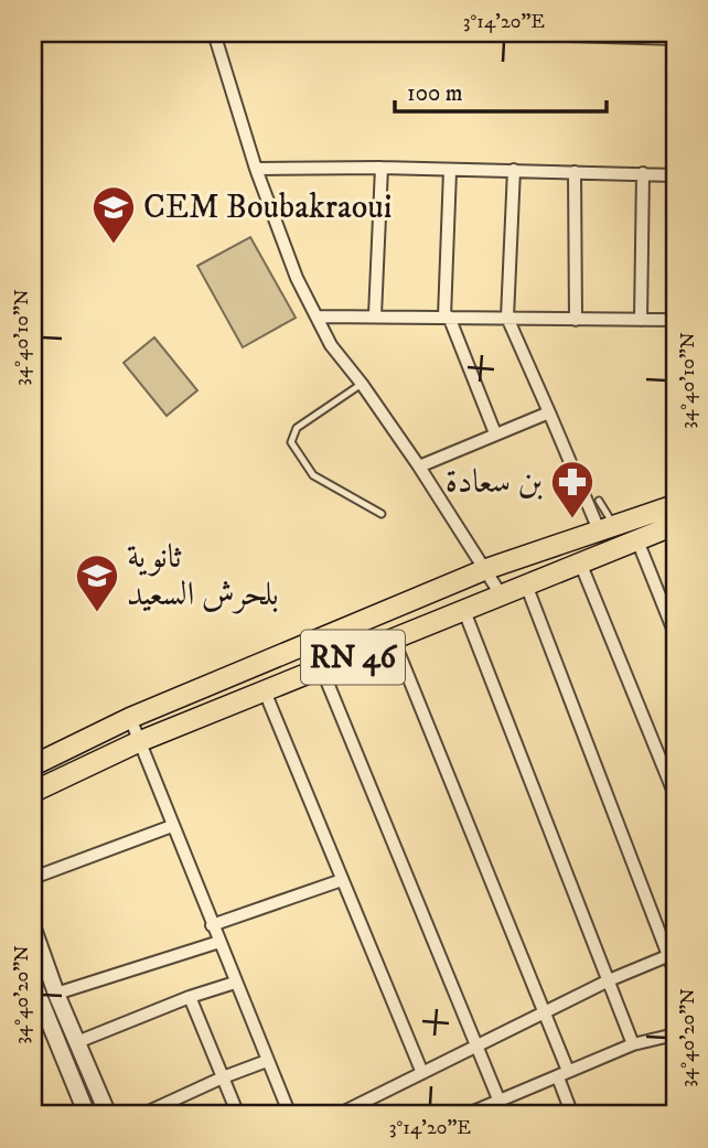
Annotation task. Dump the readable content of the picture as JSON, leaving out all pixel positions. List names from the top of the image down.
{
  "streets": {
    "main road": ["RN 46"]
  },
  "places": {
    "school or university": ["CEM Boubakraoui", "ثانوية بلحرش السعيد"],
    "pharmacy": ["بن سعادة"]
  },
  "scale_bar": "100 m",
  "coordinates": ["3°14'20\"E", "34°40'10\"N", "34°40'20\"N"]
}
